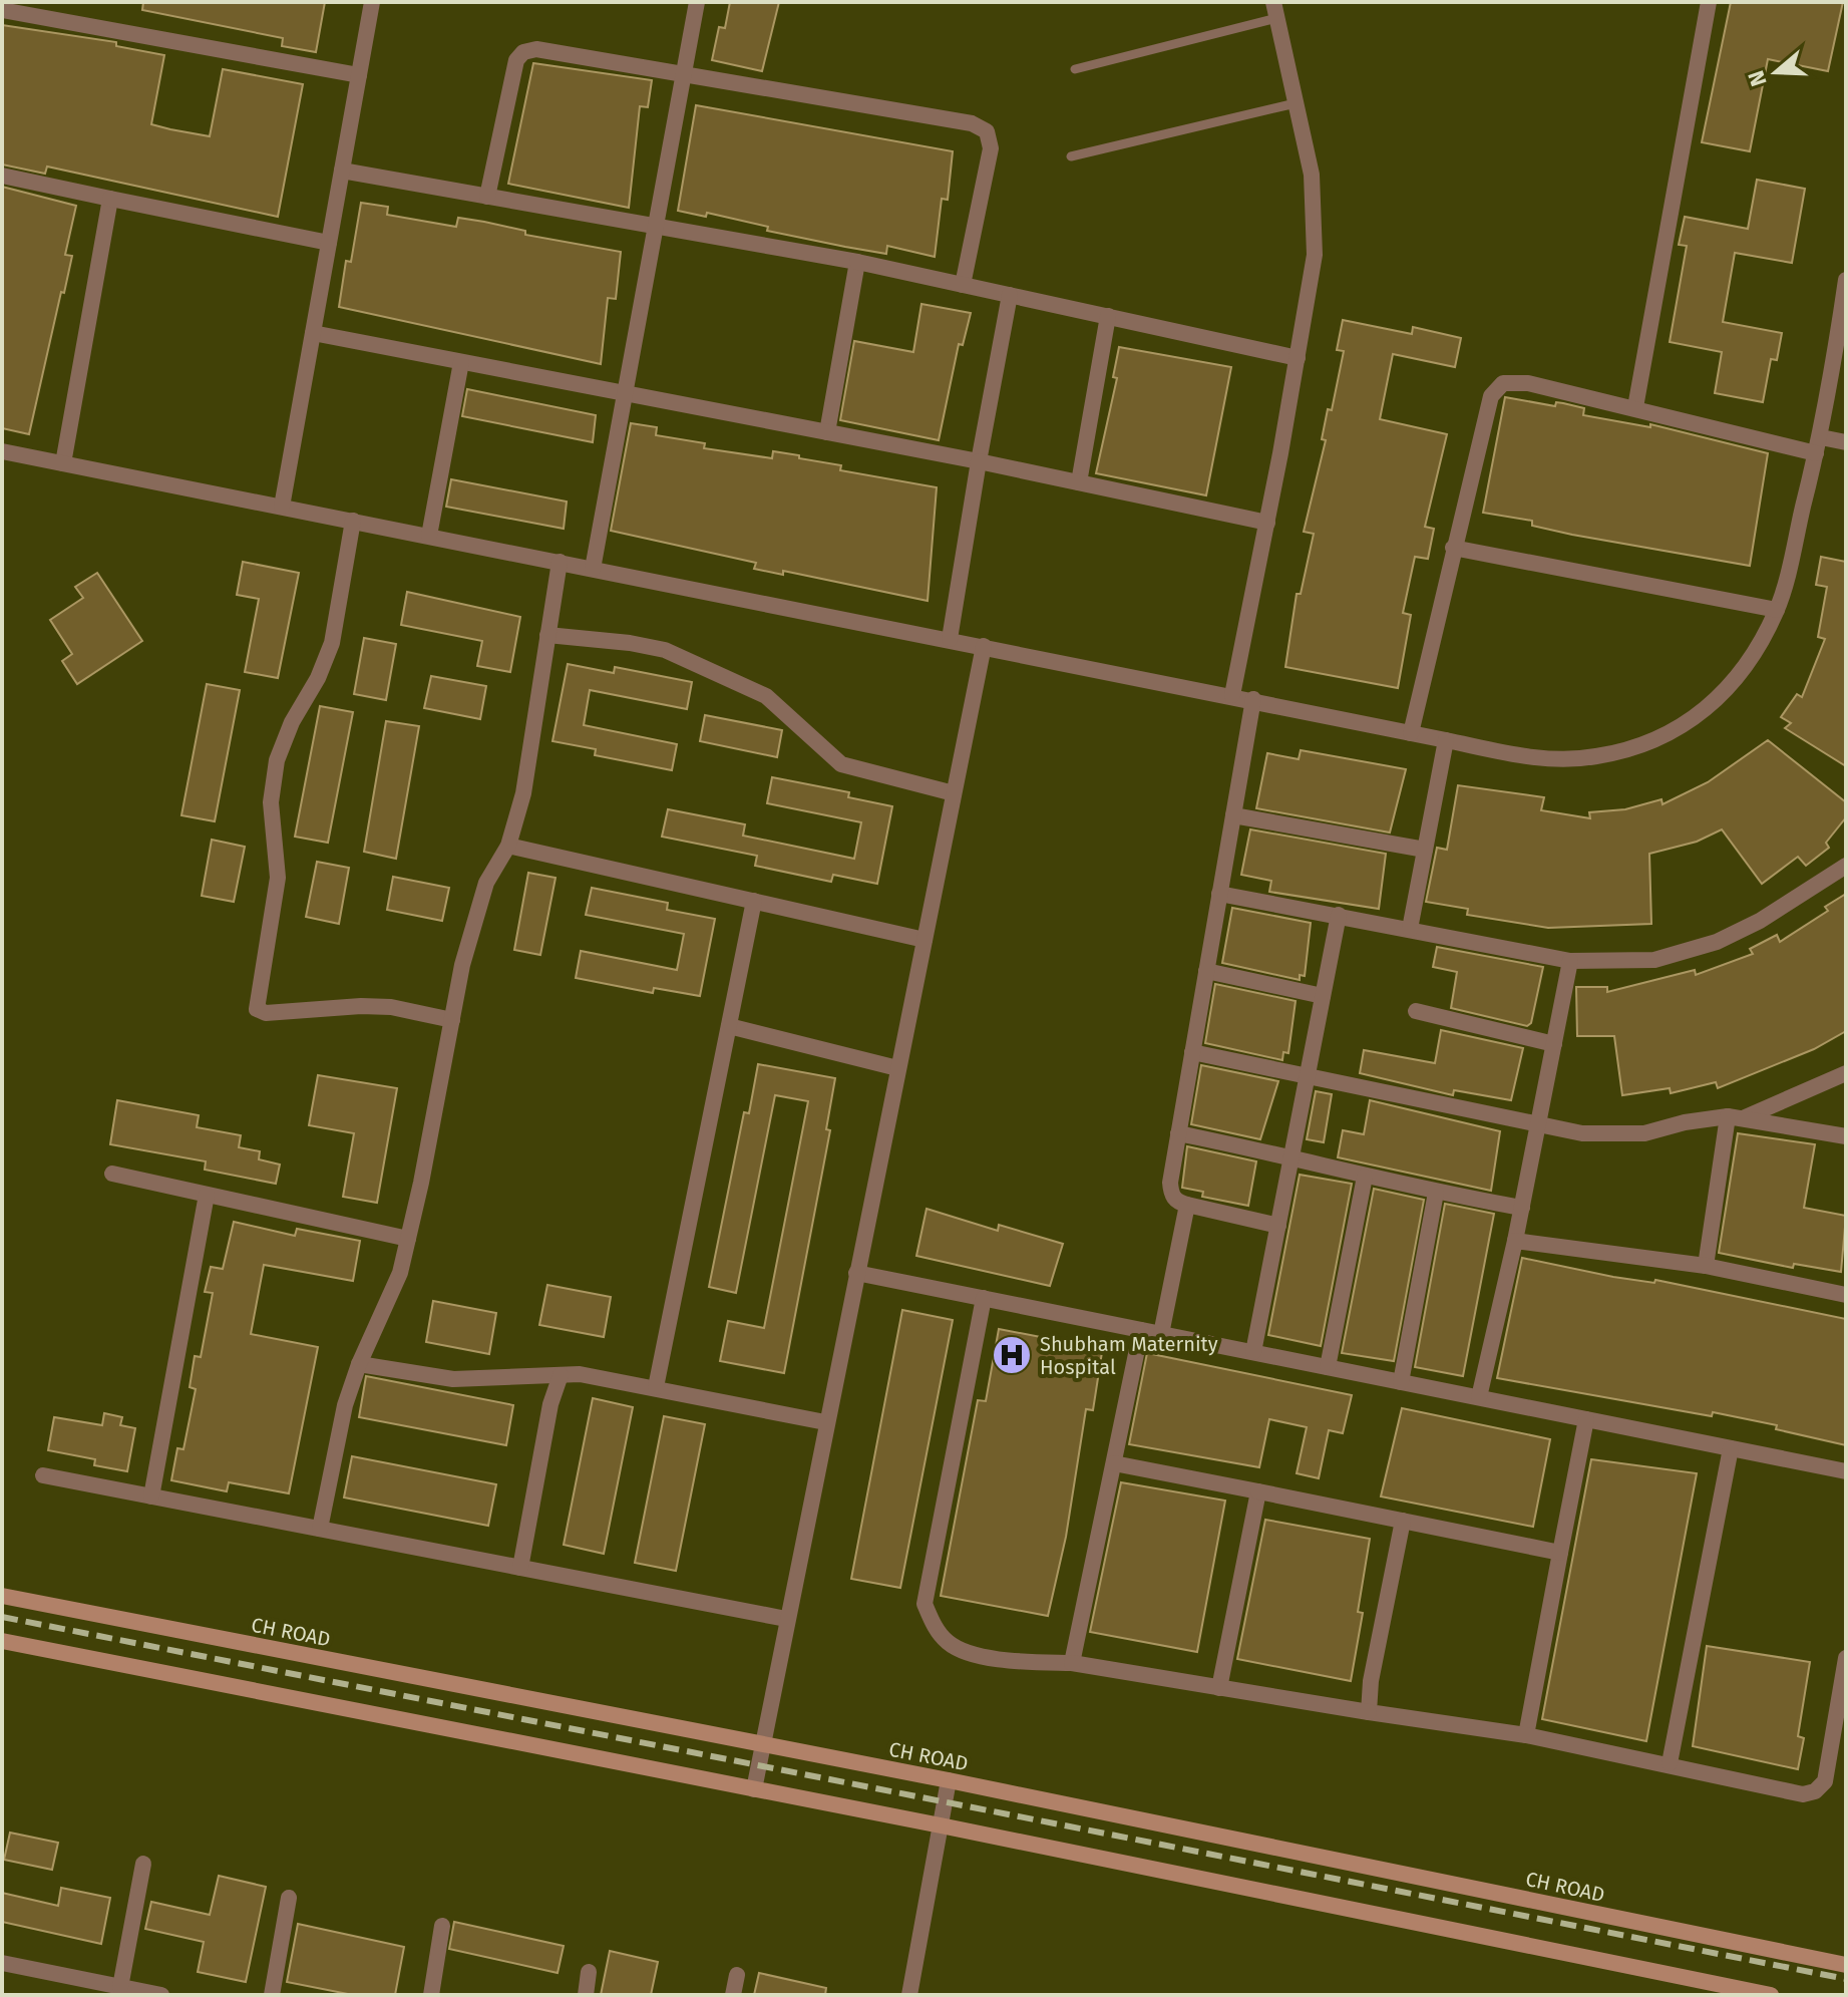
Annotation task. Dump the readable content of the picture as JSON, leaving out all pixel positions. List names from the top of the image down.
{
  "streets": {
    "street": ["CH ROAD"]
  },
  "places": {
    "hospital": ["Shubham Maternity Hospital"]
  },
  "north": "left"
}
